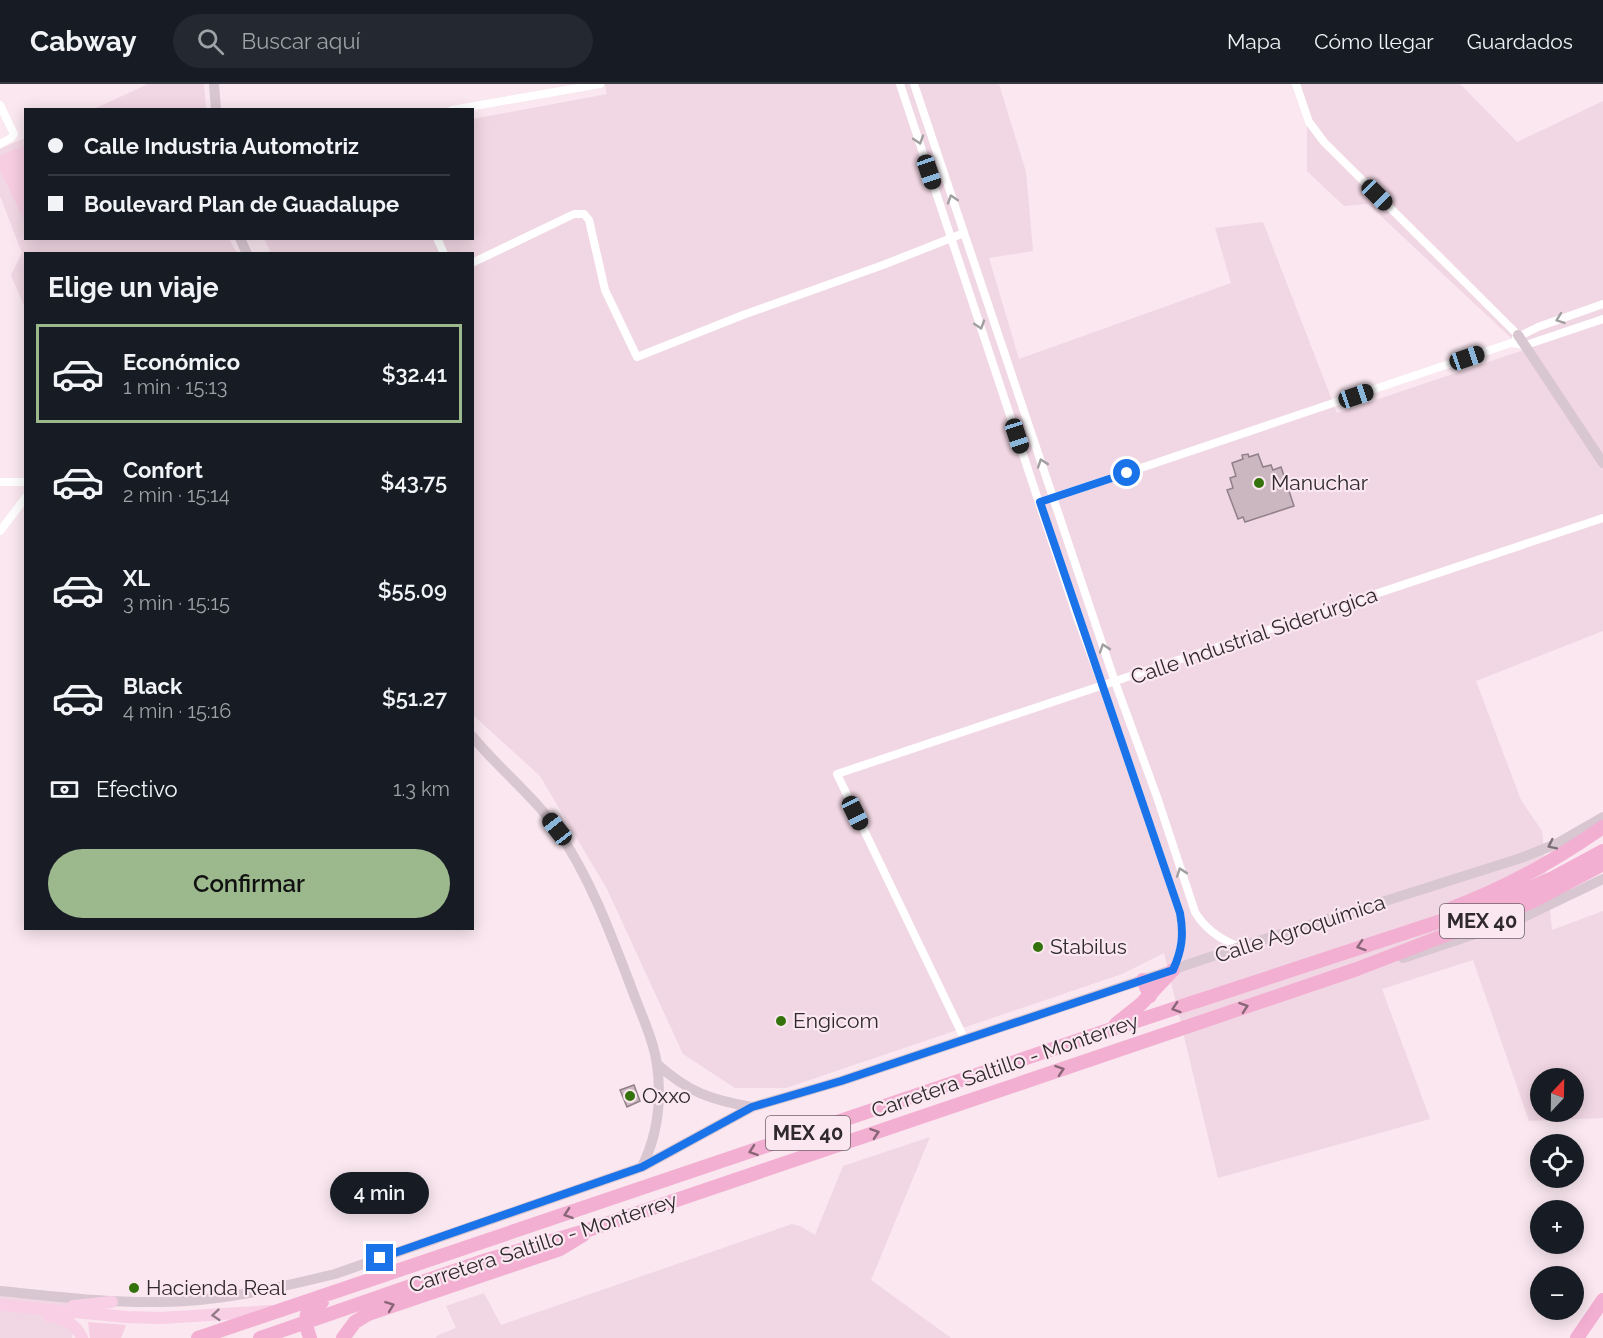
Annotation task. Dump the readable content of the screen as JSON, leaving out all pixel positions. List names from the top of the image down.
{
  "streets": {
    "highway": ["MEX 40", "Carretera Saltillo - Monterrey"],
    "street": ["Calle Industrial Siderúrgica", "Calle Agroquímica"]
  },
  "crossings": [
    ["Calle Industrial Siderúrgica", "Calle Agroquímica"]
  ],
  "places": [
    "Manuchar",
    "Stabilus",
    "Engicom",
    "Oxxo",
    "Hacienda Real"
  ],
  "north": "top",
  "page": {
    "header": "Cabway",
    "search": "Buscar aquí",
    "nav": ["Mapa", "Cómo llegar", "Guardados"],
    "banner": ["Calle Industria Automotriz", "Boulevard Plan de Guadalupe"],
    "heading": "Elige un viaje",
    "list": [
      {
        "name": "Económico",
        "note": "1 min · 15:13",
        "value": "$32.41"
      },
      {
        "name": "Confort",
        "note": "2 min · 15:14",
        "value": "$43.75"
      },
      {
        "name": "XL",
        "note": "3 min · 15:15",
        "value": "$55.09"
      },
      {
        "name": "Black",
        "note": "4 min · 15:16",
        "value": "$51.27"
      }
    ],
    "pay": ["Efectivo", "1.3 km"],
    "buttons": "Confirmar",
    "map_buttons": ["+", "−"],
    "bubble": "4 min"
  }
}
